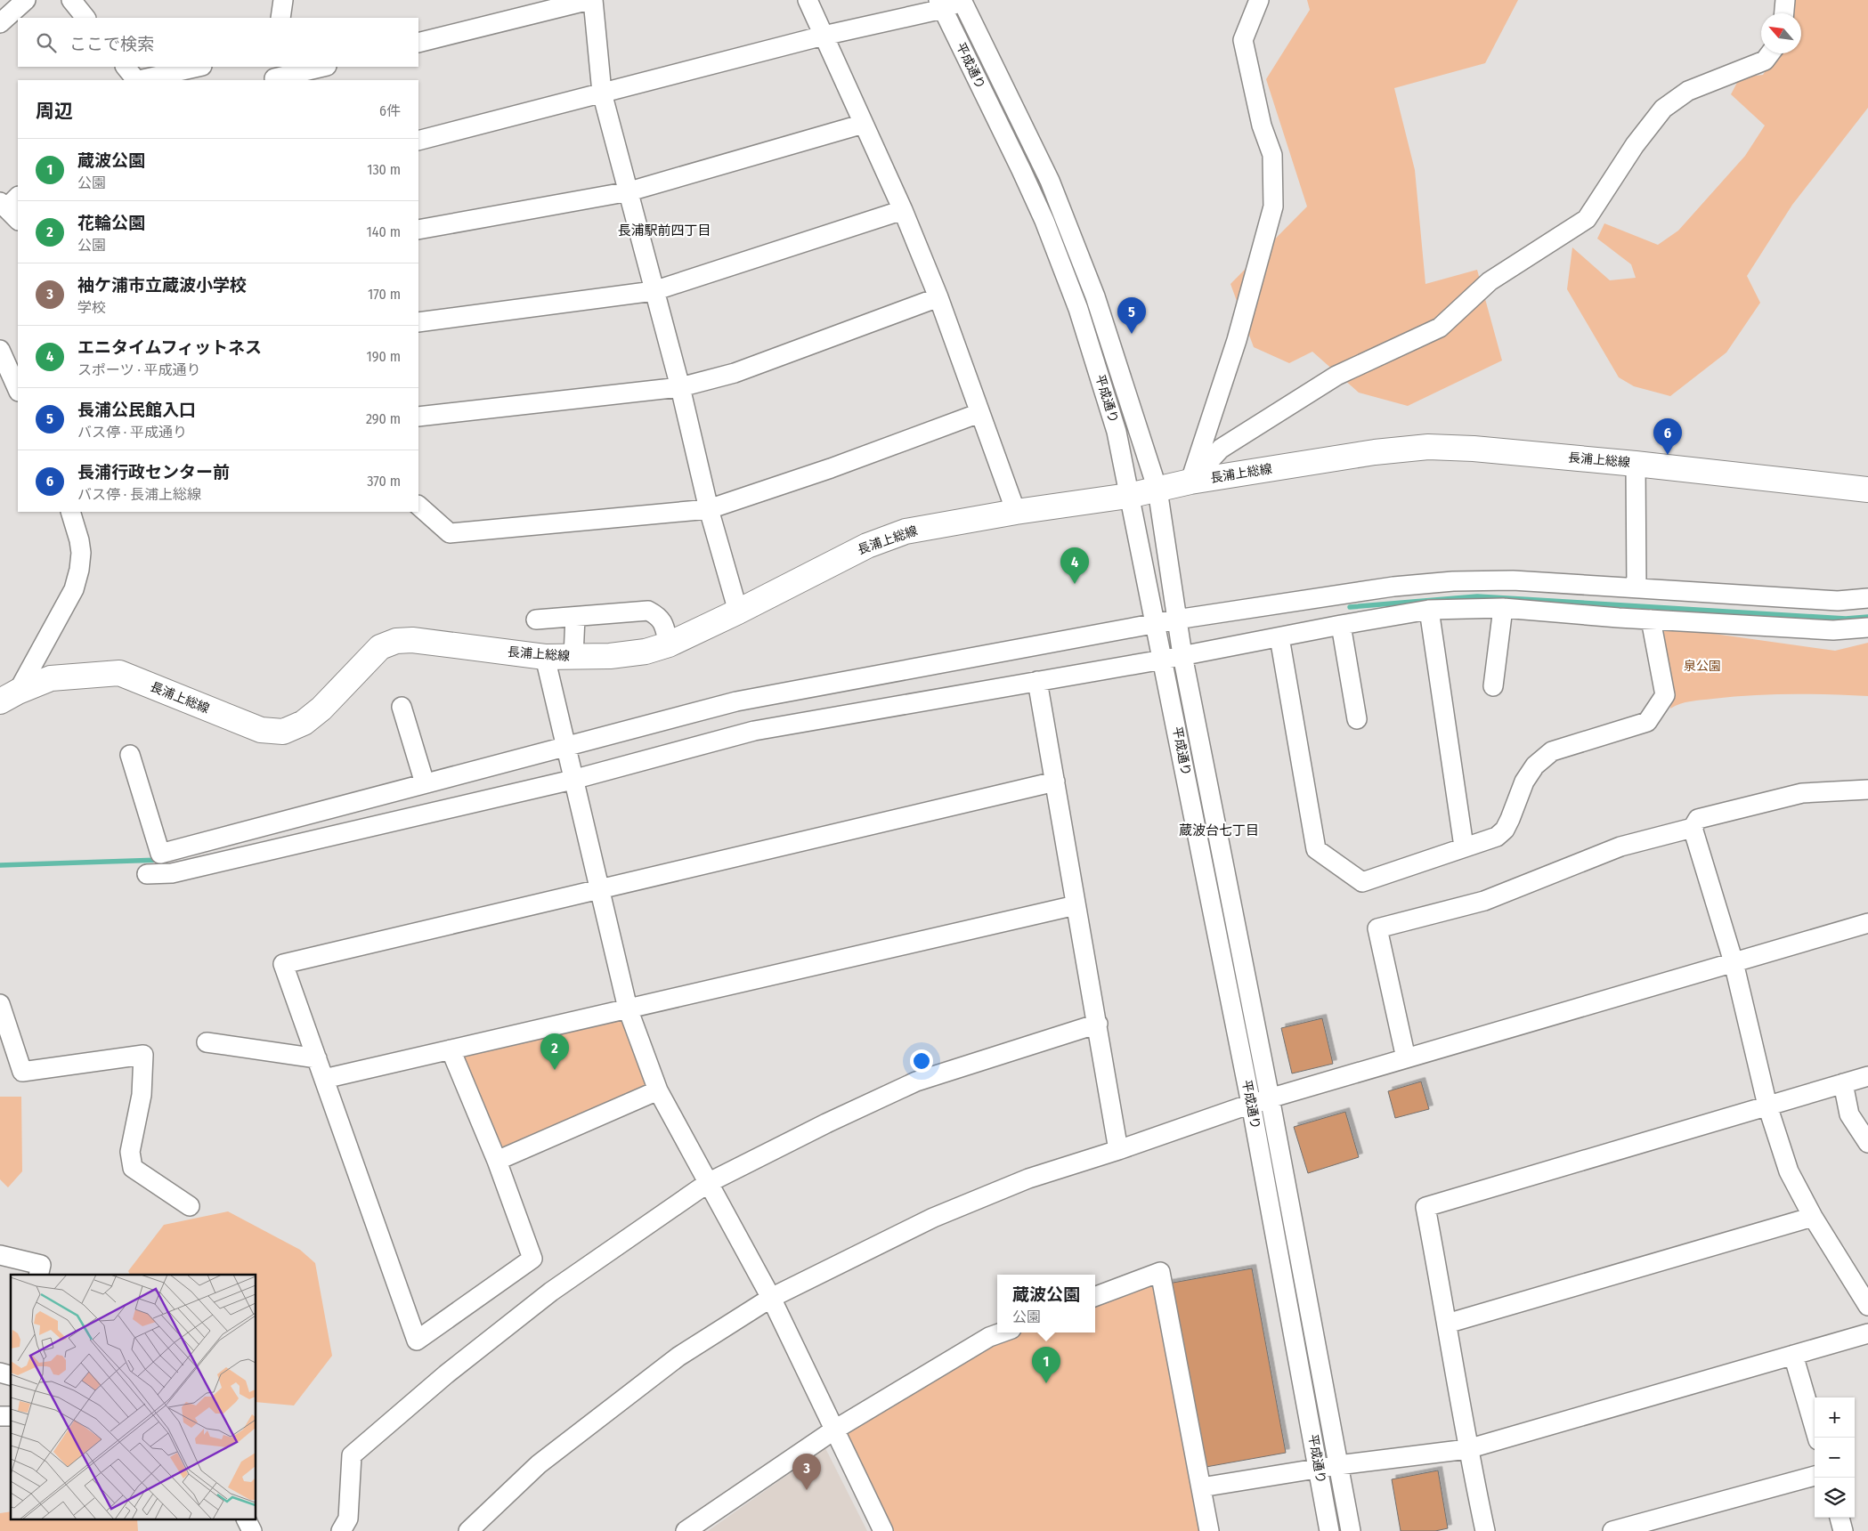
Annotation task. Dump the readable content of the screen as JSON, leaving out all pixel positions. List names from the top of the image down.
{
  "streets": {
    "main road": ["長浦上総線"],
    "street": ["平成通り"]
  },
  "crossings": [
    ["平成通り", "長浦上総線"]
  ],
  "districts": ["長浦駅前四丁目", "蔵波台七丁目"],
  "parks": ["泉公園"],
  "north": "top left",
  "page": {
    "search": "ここで検索",
    "heading": ["周辺", "6件"],
    "list": [
      {
        "mark": "1",
        "name": "蔵波公園",
        "note": "公園",
        "value": "130 m"
      },
      {
        "mark": "2",
        "name": "花輪公園",
        "note": "公園",
        "value": "140 m"
      },
      {
        "mark": "3",
        "name": "袖ケ浦市立蔵波小学校",
        "note": "学校",
        "value": "170 m"
      },
      {
        "mark": "4",
        "name": "エニタイムフィットネス",
        "note": "スポーツ · 平成通り",
        "value": "190 m"
      },
      {
        "mark": "5",
        "name": "長浦公民館入口",
        "note": "バス停 · 平成通り",
        "value": "290 m"
      },
      {
        "mark": "6",
        "name": "長浦行政センター前",
        "note": "バス停 · 長浦上総線",
        "value": "370 m"
      }
    ],
    "pins": [
      "5",
      "6",
      "4",
      "2",
      "1",
      "3"
    ],
    "popup": ["蔵波公園", "公園"],
    "map_buttons": ["+", "−"]
  }
}
